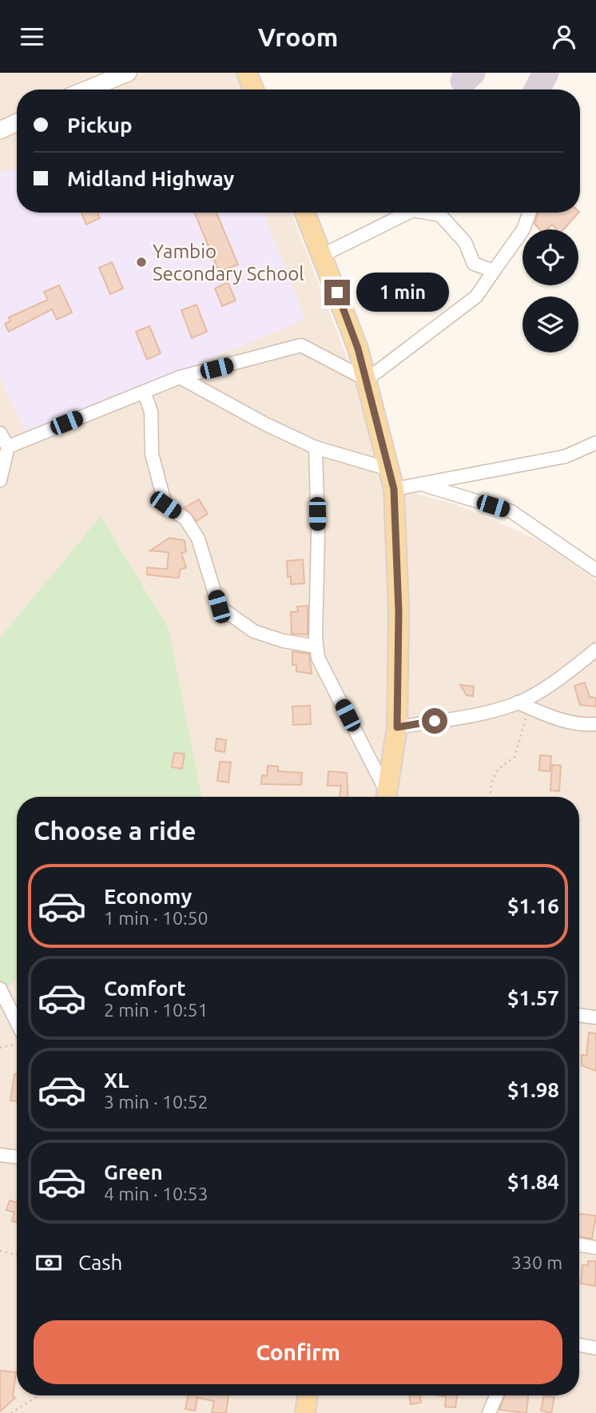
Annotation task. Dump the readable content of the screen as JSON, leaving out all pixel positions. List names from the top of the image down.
{
  "places": ["Yambio Secondary School"],
  "page": {
    "header": "Vroom",
    "banner": ["Pickup", "Midland Highway"],
    "bubble": "1 min",
    "heading": "Choose a ride",
    "list": [
      {
        "name": "Economy",
        "note": "1 min · 10:50",
        "value": "$1.16"
      },
      {
        "name": "Comfort",
        "note": "2 min · 10:51",
        "value": "$1.57"
      },
      {
        "name": "XL",
        "note": "3 min · 10:52",
        "value": "$1.98"
      },
      {
        "name": "Green",
        "note": "4 min · 10:53",
        "value": "$1.84"
      }
    ],
    "pay": ["Cash", "330 m"],
    "buttons": "Confirm"
  }
}
